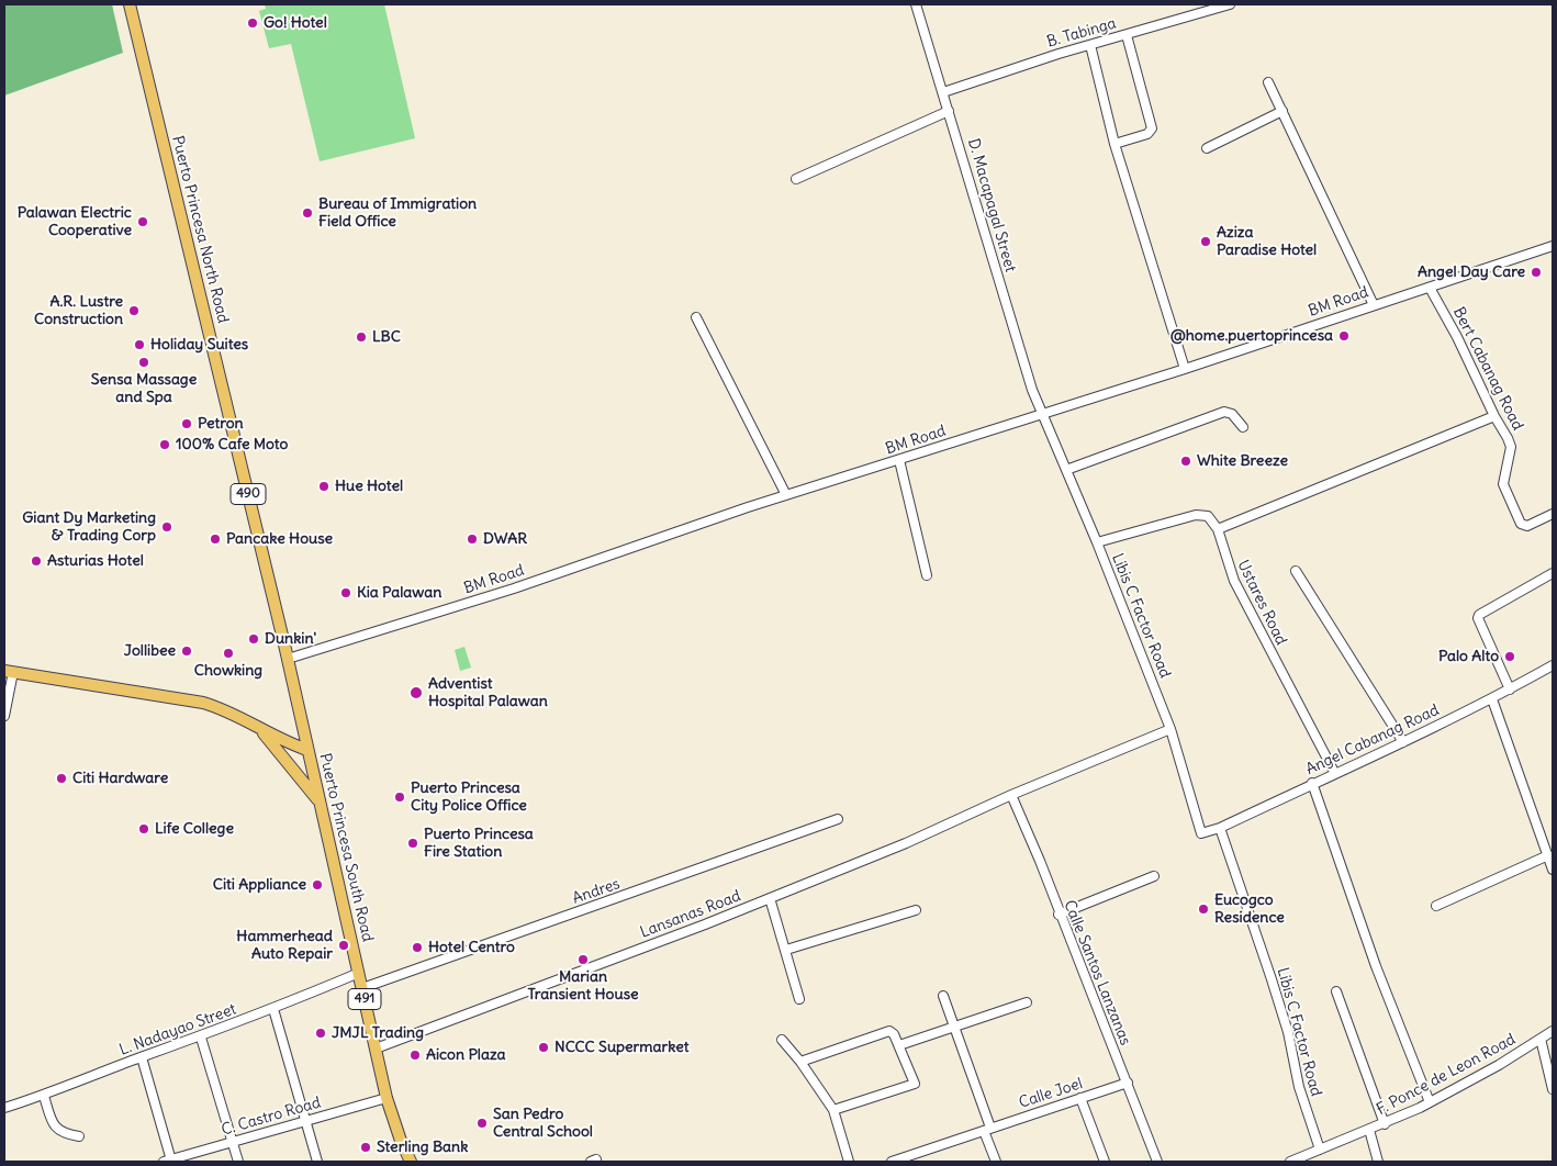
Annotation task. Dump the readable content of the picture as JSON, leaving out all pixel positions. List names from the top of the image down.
{
  "streets": {
    "main road": [
      "Puerto Princesa North Road",
      "490",
      "Puerto Princesa South Road",
      "491"
    ],
    "street": [
      "B. Tabinga",
      "D. Macapagal Street",
      "BM Road",
      "Bert Cabanag Road",
      "Ustares Road",
      "Libis C Factor Road",
      "Angel Cabanag Road",
      "Andres",
      "Lansanas Road",
      "Calle Santos Lanzanas",
      "L. Nadayao Street",
      "F. Ponce de Leon Road",
      "Calle Joel",
      "C. Castro Road"
    ]
  },
  "crossings": [
    ["B. Tabinga", "D. Macapagal Street"],
    ["D. Macapagal Street", "BM Road"],
    ["D. Macapagal Street", "Libis C Factor Road"],
    ["Puerto Princesa North Road", "BM Road"],
    ["Puerto Princesa North Road", "Puerto Princesa South Road"],
    ["BM Road", "Bert Cabanag Road"],
    ["BM Road", "Libis C Factor Road"],
    ["Ustares Road", "Angel Cabanag Road"],
    ["Libis C Factor Road", "Angel Cabanag Road"],
    ["Libis C Factor Road", "Lansanas Road"],
    ["Libis C Factor Road", "F. Ponce de Leon Road"],
    ["Puerto Princesa South Road", "Andres"],
    ["Puerto Princesa South Road", "Lansanas Road"],
    ["Puerto Princesa South Road", "L. Nadayao Street"],
    ["Puerto Princesa South Road", "C. Castro Road"],
    ["Lansanas Road", "Calle Santos Lanzanas"],
    ["Calle Santos Lanzanas", "Calle Joel"]
  ],
  "places": [
    "Go! Hotel",
    "Bureau of Immigration Field Office",
    "Palawan Electric Cooperative",
    "Aziza Paradise Hotel",
    "Angel Day Care",
    "A.R. Lustre Construction",
    "@home.puertoprincesa",
    "LBC",
    "Holiday Suites",
    "Sensa Massage and Spa",
    "Petron",
    "100% Cafe Moto",
    "White Breeze",
    "Hue Hotel",
    "Giant Dy Marketing & Trading Corp",
    "Pancake House",
    "DWAR",
    "Asturias Hotel",
    "Kia Palawan",
    "Dunkin'",
    "Jollibee",
    "Chowking",
    "Palo Alto",
    "Adventist Hospital Palawan",
    "Citi Hardware",
    "Puerto Princesa City Police Office",
    "Life College",
    "Puerto Princesa Fire Station",
    "Citi Appliance",
    "Eucogco Residence",
    "Hammerhead Auto Repair",
    "Hotel Centro",
    "Marian Transient House",
    "JMJL Trading",
    "NCCC Supermarket",
    "Aicon Plaza",
    "San Pedro Central School",
    "Sterling Bank"
  ]
}
